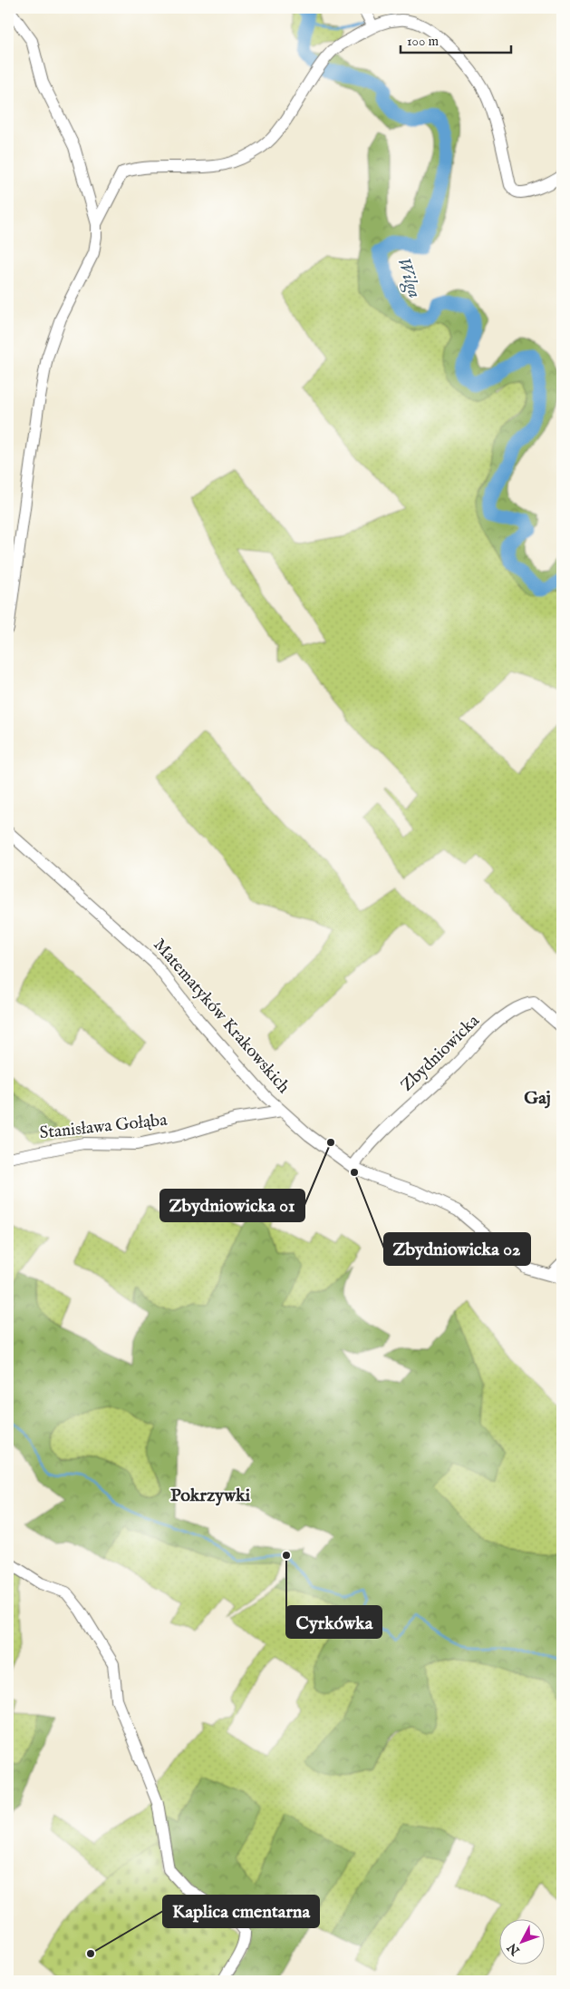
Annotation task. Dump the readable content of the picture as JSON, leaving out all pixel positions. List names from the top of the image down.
{
  "streets": {
    "street": ["Matematyków Krakowskich", "Zbydniowicka", "Stanisława Gołąba"]
  },
  "crossings": [
    ["Matematyków Krakowskich", "Zbydniowicka"],
    ["Matematyków Krakowskich", "Stanisława Gołąba"]
  ],
  "districts": ["Gaj", "Pokrzywki"],
  "water": ["Wilga"],
  "places": [
    "Zbydniowicka 01",
    "Zbydniowicka 02",
    "Cyrkówka",
    "Kaplica cmentarna"
  ],
  "scale_bar": "100 m",
  "north": "bottom left"
}
